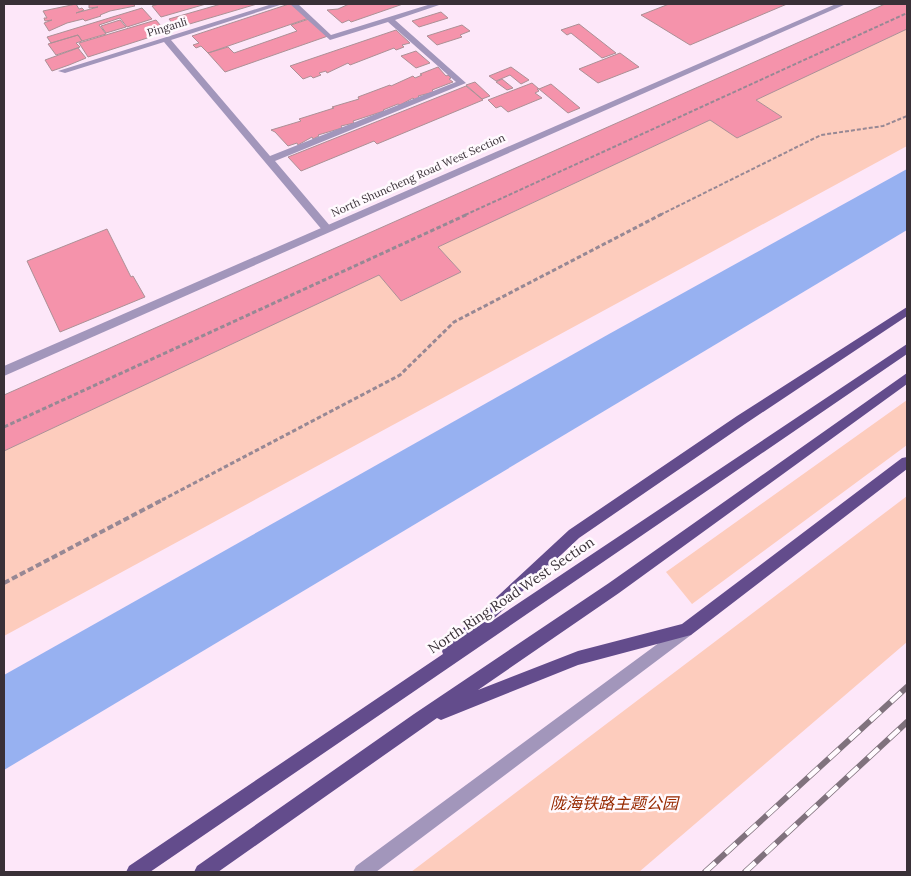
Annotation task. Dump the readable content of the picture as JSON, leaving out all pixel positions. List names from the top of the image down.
{
  "streets": {
    "main road": ["North Ring Road West Section"],
    "street": ["Pinganli", "North Shuncheng Road West Section"]
  },
  "parks": ["陇海铁路主题公园"]
}
